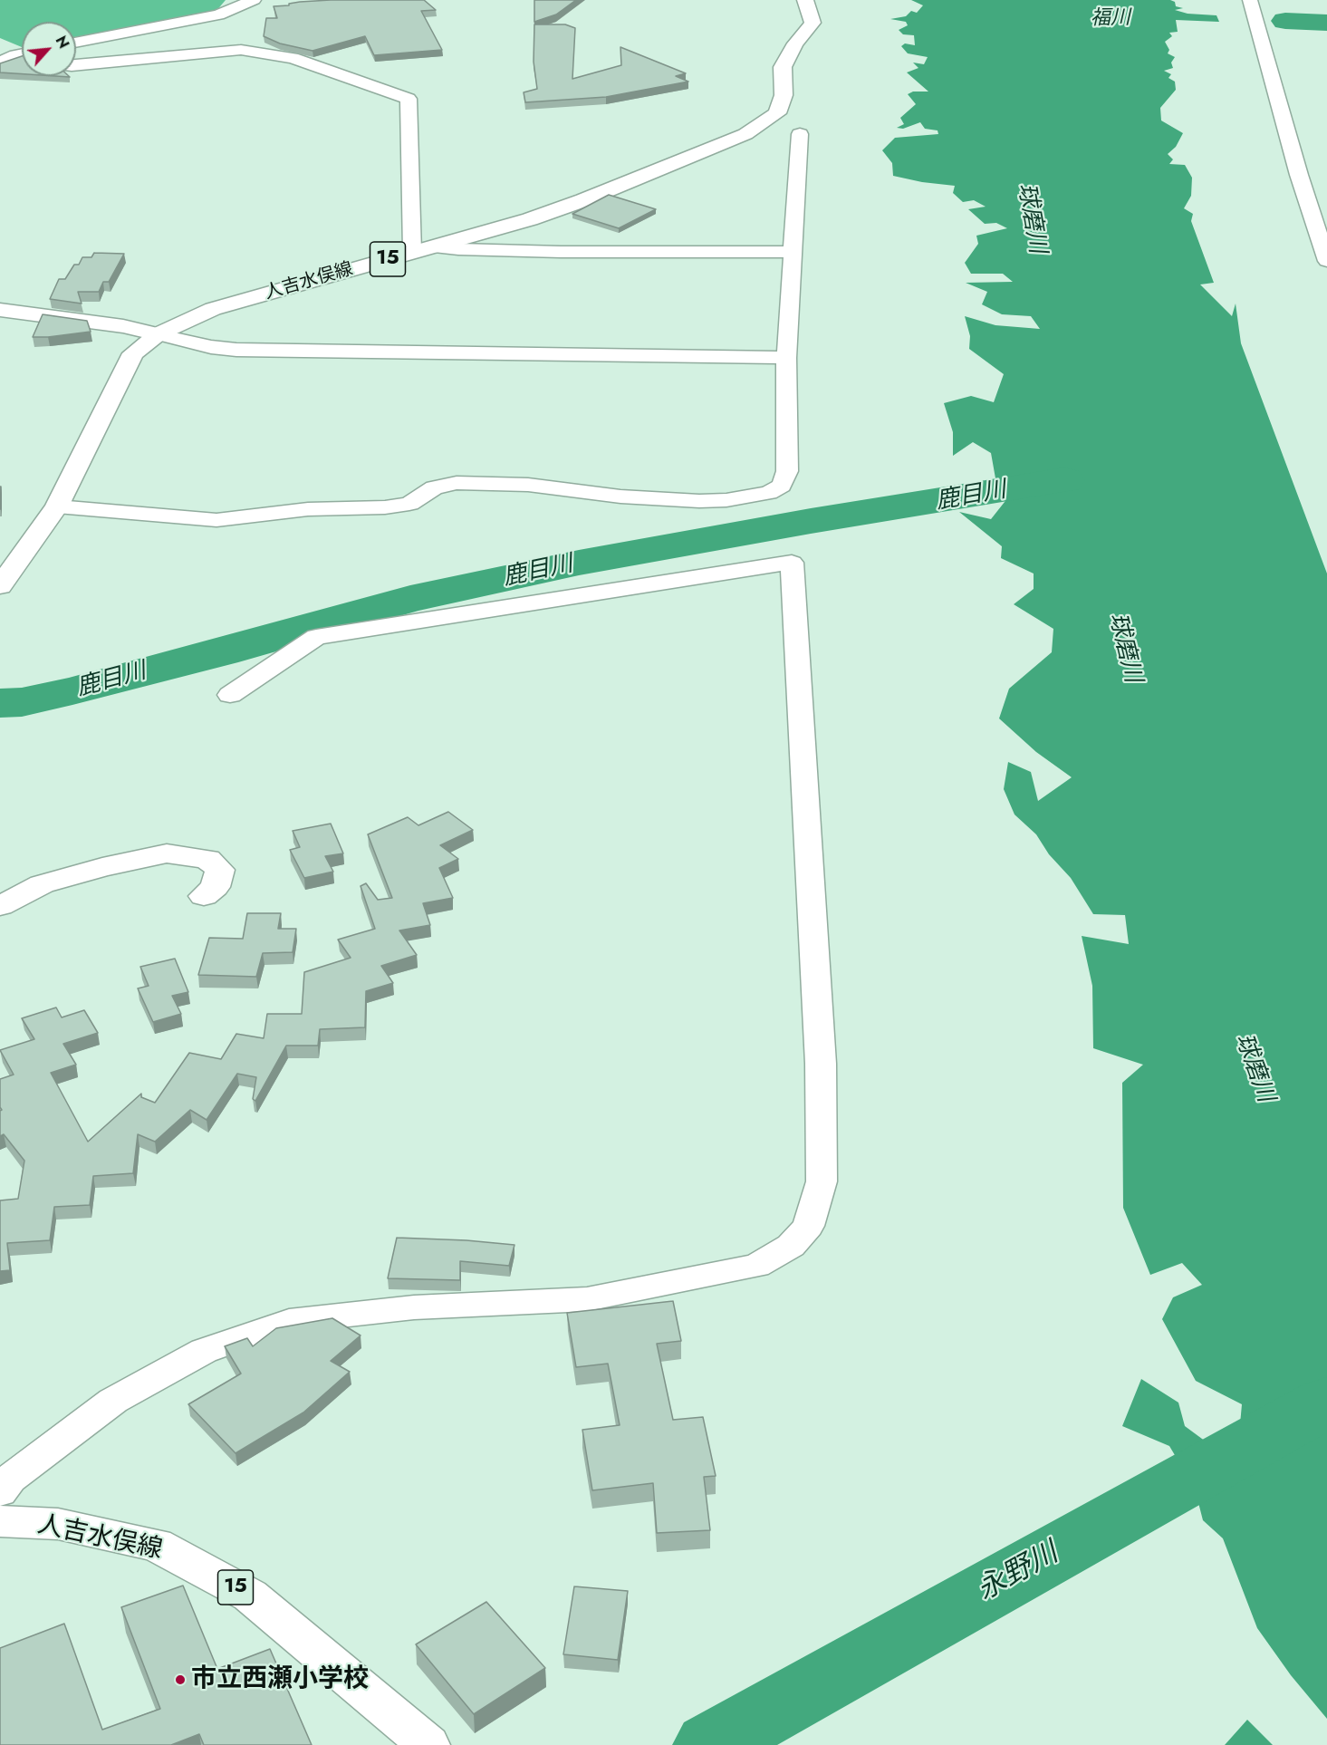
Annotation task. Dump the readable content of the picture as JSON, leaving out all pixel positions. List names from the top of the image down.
{
  "streets": {
    "main road": ["15", "人吉水俣線"]
  },
  "water": [
    "福川",
    "球磨川",
    "鹿目川",
    "永野川"
  ],
  "places": ["市立西瀬小学校"],
  "north": "top right"
}
